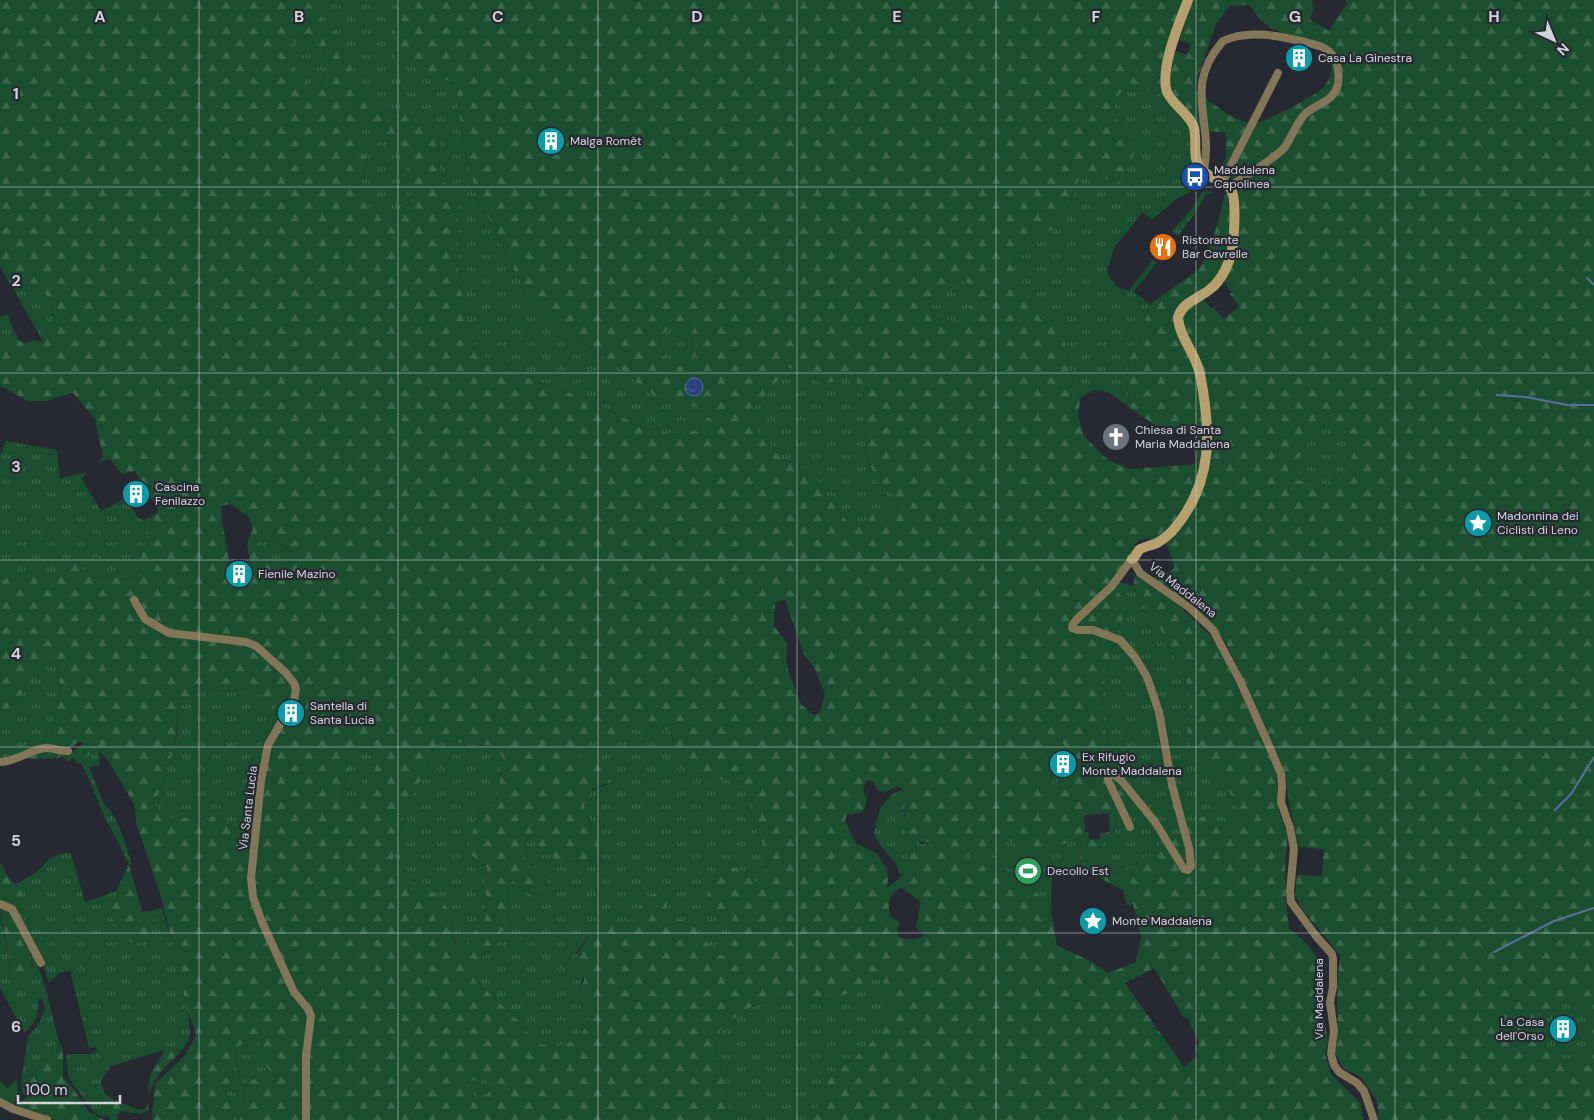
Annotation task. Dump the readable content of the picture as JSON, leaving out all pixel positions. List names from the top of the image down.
{
  "streets": {
    "street": ["Via Maddalena", "Via Santa Lucia"]
  },
  "places": {
    "building": [
      "Casa La Ginestra",
      "Malga Romèt",
      "Cascina Fenilazzo",
      "Fienile Mazino",
      "Santella di Santa Lucia",
      "Ex Rifugio Monte Maddalena",
      "La Casa dell'Orso"
    ],
    "bus stop": ["Maddalena Capolinea"],
    "restaurant": ["Ristorante Bar Cavrelle"],
    "church": ["Chiesa di Santa Maria Maddalena"],
    "place": ["Madonnina dei Ciclisti di Leno", "Monte Maddalena"],
    "sports": ["Decollo Est"]
  },
  "scale_bar": "100 m",
  "north": "bottom right",
  "grid": {
    "columns": [
      "A",
      "B",
      "C",
      "D",
      "E",
      "F",
      "G",
      "H"
    ],
    "rows": [
      "1",
      "2",
      "3",
      "4",
      "5",
      "6"
    ]
  }
}
